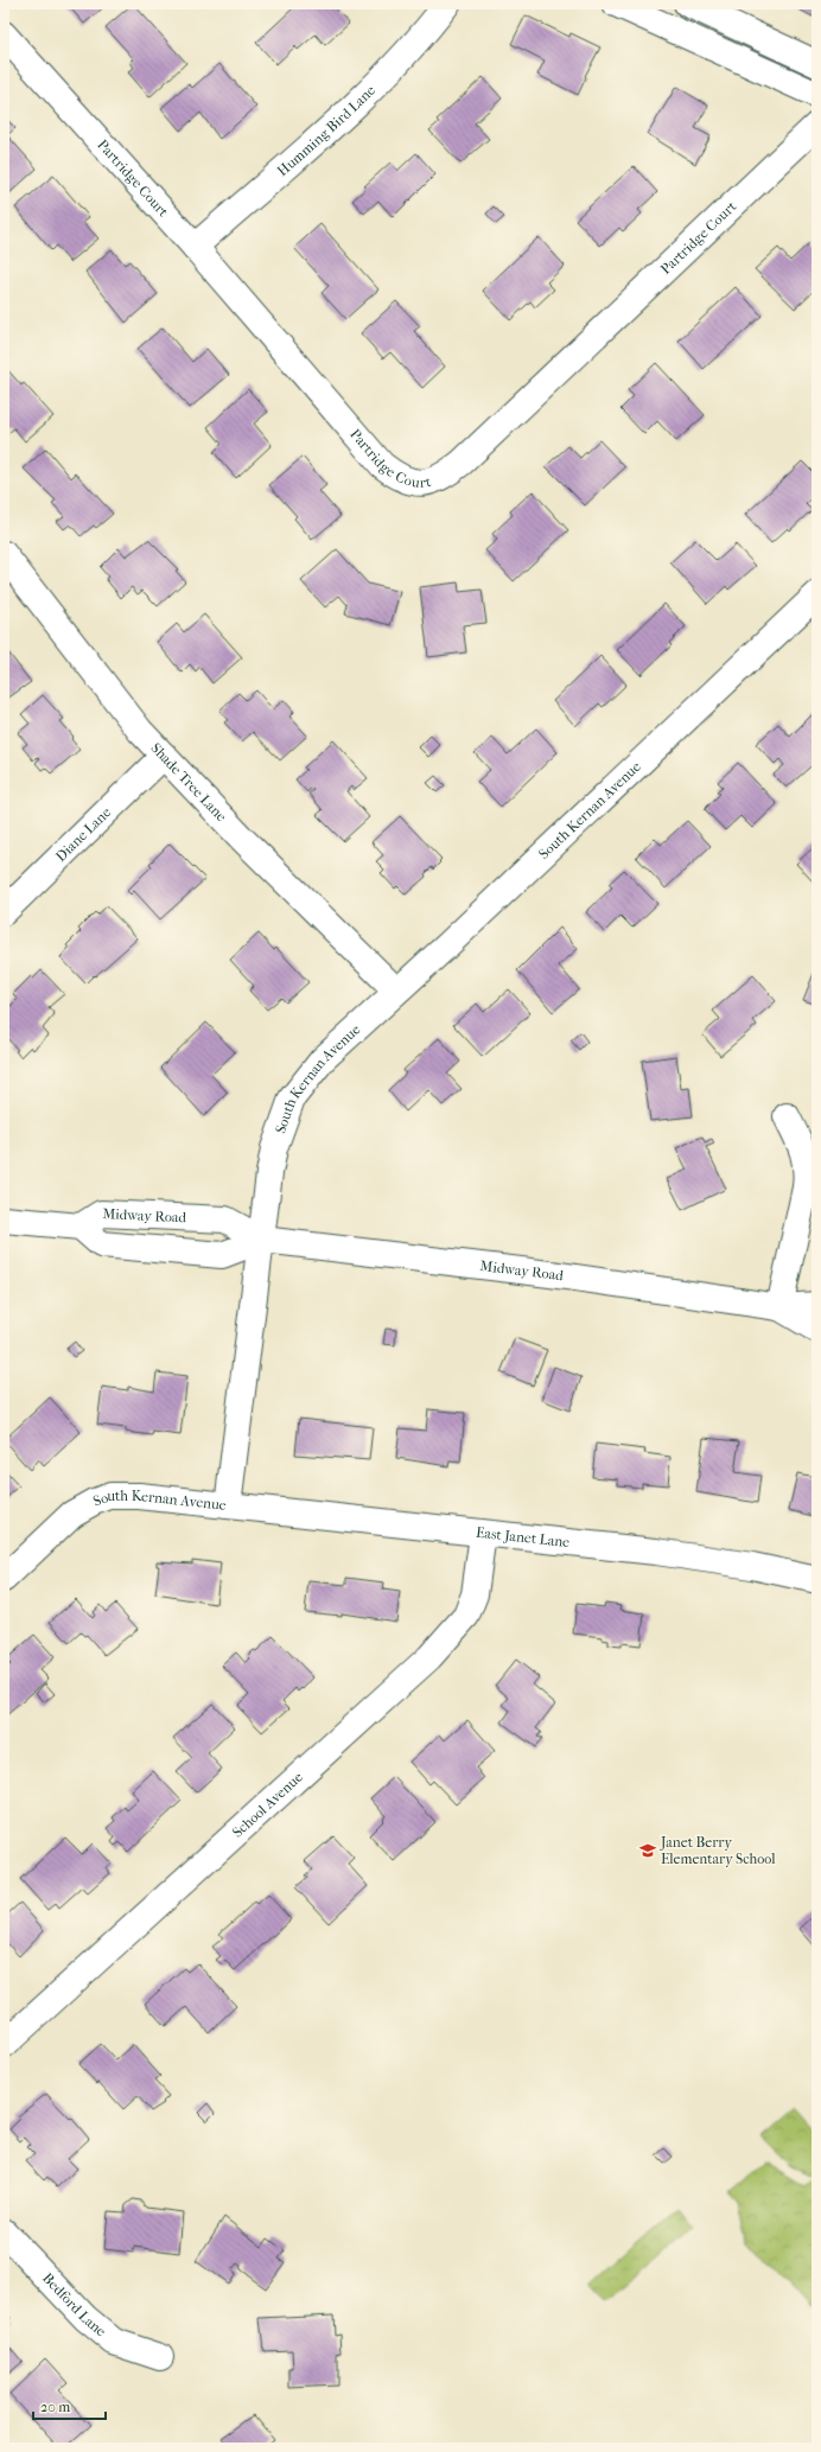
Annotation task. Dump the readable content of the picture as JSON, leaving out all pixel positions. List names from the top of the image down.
{
  "streets": {
    "street": [
      "Humming Bird Lane",
      "Partridge Court",
      "Shade Tree Lane",
      "South Kernan Avenue",
      "Diane Lane",
      "Midway Road",
      "East Janet Lane",
      "School Avenue",
      "Bedford Lane"
    ]
  },
  "crossings": [
    ["Humming Bird Lane", "Partridge Court"],
    ["Shade Tree Lane", "South Kernan Avenue"],
    ["Shade Tree Lane", "Diane Lane"],
    ["South Kernan Avenue", "Midway Road"],
    ["South Kernan Avenue", "East Janet Lane"],
    ["East Janet Lane", "School Avenue"]
  ],
  "places": {
    "school or university": ["Janet Berry Elementary School"]
  },
  "scale_bar": "20 m"
}
